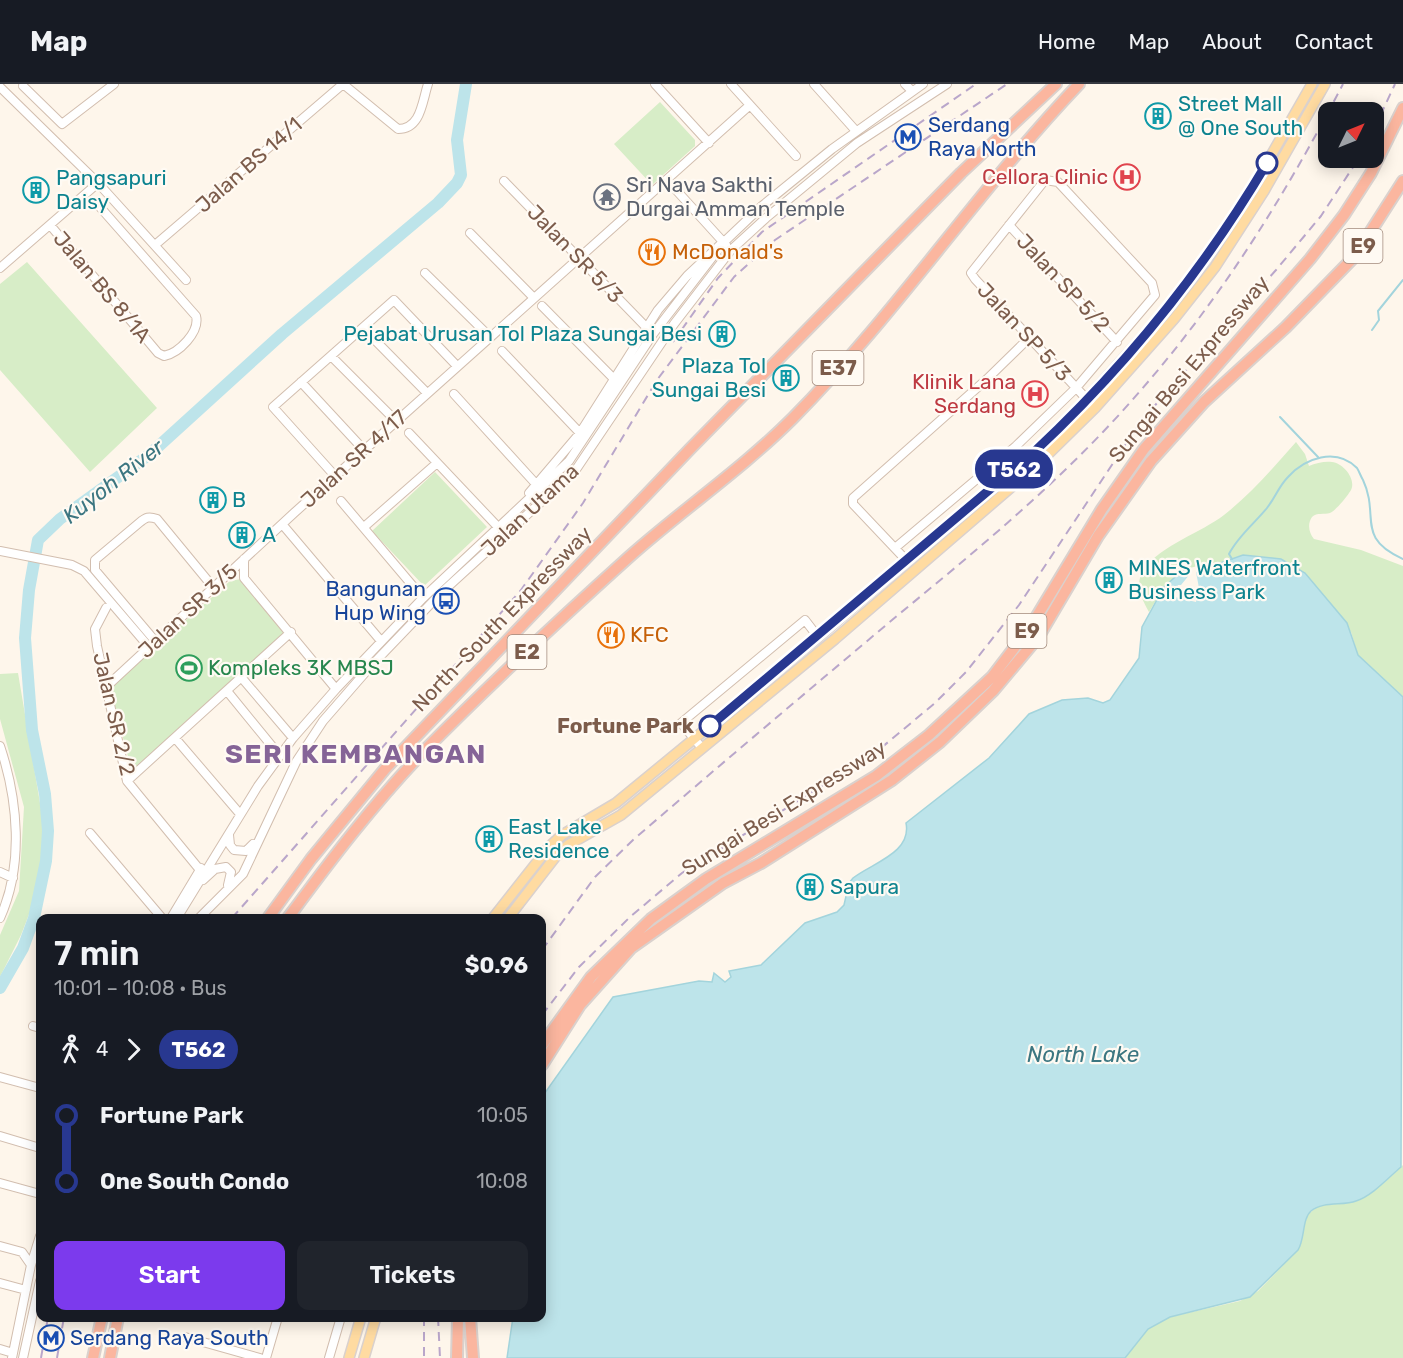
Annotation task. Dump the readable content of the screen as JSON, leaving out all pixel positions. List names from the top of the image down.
{
  "streets": {
    "highway": [
      "E9",
      "E37",
      "Sungai Besi Expressway",
      "North–South Expressway",
      "E2"
    ],
    "street": [
      "Jalan BS 14/1",
      "Jalan SR 5/3",
      "Jalan SP 5/2",
      "Jalan BS 8/1A",
      "Jalan SP 5/3",
      "Jalan SR 4/17",
      "Jalan Utama",
      "Jalan SR 3/5",
      "Jalan SR 2/2"
    ]
  },
  "crossings": [
    ["Jalan SR 5/3", "Jalan SR 4/17"],
    ["Jalan SP 5/2", "Jalan SP 5/3"],
    ["E37", "North–South Expressway"],
    ["Jalan SR 4/17", "Jalan SR 3/5"],
    ["Jalan SR 3/5", "Jalan SR 2/2"]
  ],
  "districts": ["SERI KEMBANGAN"],
  "water": ["Kuyoh River", "North Lake"],
  "places": {
    "building": [
      "Street Mall @ One South",
      "Pangsapuri Daisy",
      "Pejabat Urusan Tol Plaza Sungai Besi",
      "Plaza Tol Sungai Besi",
      "B",
      "A",
      "MINES Waterfront Business Park",
      "East Lake Residence",
      "Sapura"
    ],
    "metro station": ["Serdang Raya North", "Serdang Raya South"],
    "hospital": ["Cellora Clinic", "Klinik Lana Serdang"],
    "temple": ["Sri Nava Sakthi Durgai Amman Temple"],
    "restaurant": ["McDonald's", "KFC"],
    "bus stop": ["Bangunan Hup Wing"],
    "sports": ["Kompleks 3K MBSJ"],
    "other": ["Fortune Park"]
  },
  "lines": ["bus line T562"],
  "north": "top right",
  "page": {
    "header": "Map",
    "nav": [
      "Home",
      "Map",
      "About",
      "Contact"
    ],
    "on_map": "T562",
    "heading": ["7 min", "10:01 – 10:08 · Bus", "$0.96"],
    "legs": ["4", "T562"],
    "list": [
      {
        "name": "Fortune Park",
        "value": "10:05"
      },
      {
        "name": "One South Condo",
        "value": "10:08"
      }
    ],
    "buttons": ["Start", "Tickets"]
  }
}
